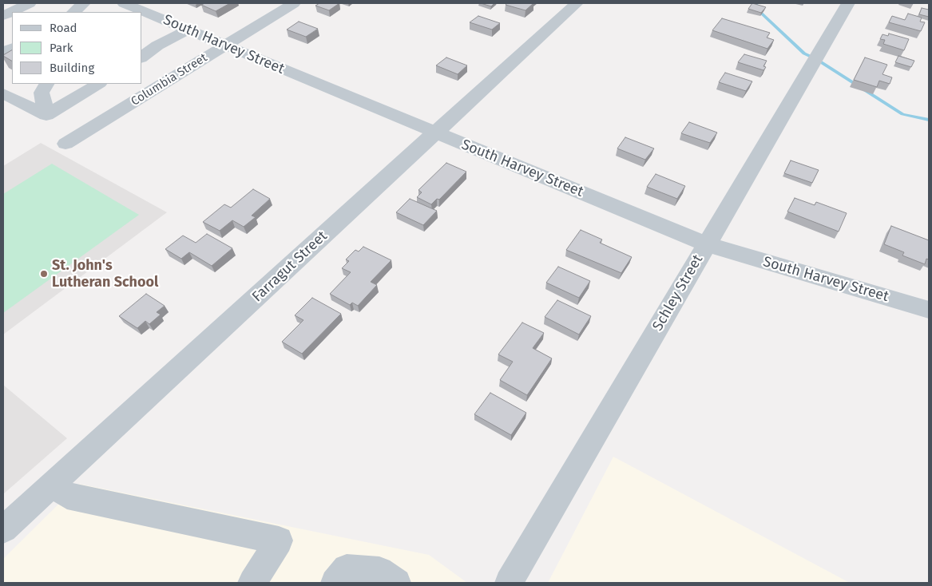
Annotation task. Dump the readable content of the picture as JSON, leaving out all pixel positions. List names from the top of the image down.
{
  "streets": {
    "street": [
      "South Harvey Street",
      "Columbia Street",
      "Farragut Street",
      "Schley Street"
    ]
  },
  "crossings": [
    ["South Harvey Street", "Columbia Street"],
    ["South Harvey Street", "Farragut Street"],
    ["South Harvey Street", "Schley Street"]
  ],
  "places": ["St. John's Lutheran School"],
  "legend": ["Road", "Park", "Building"]
}
